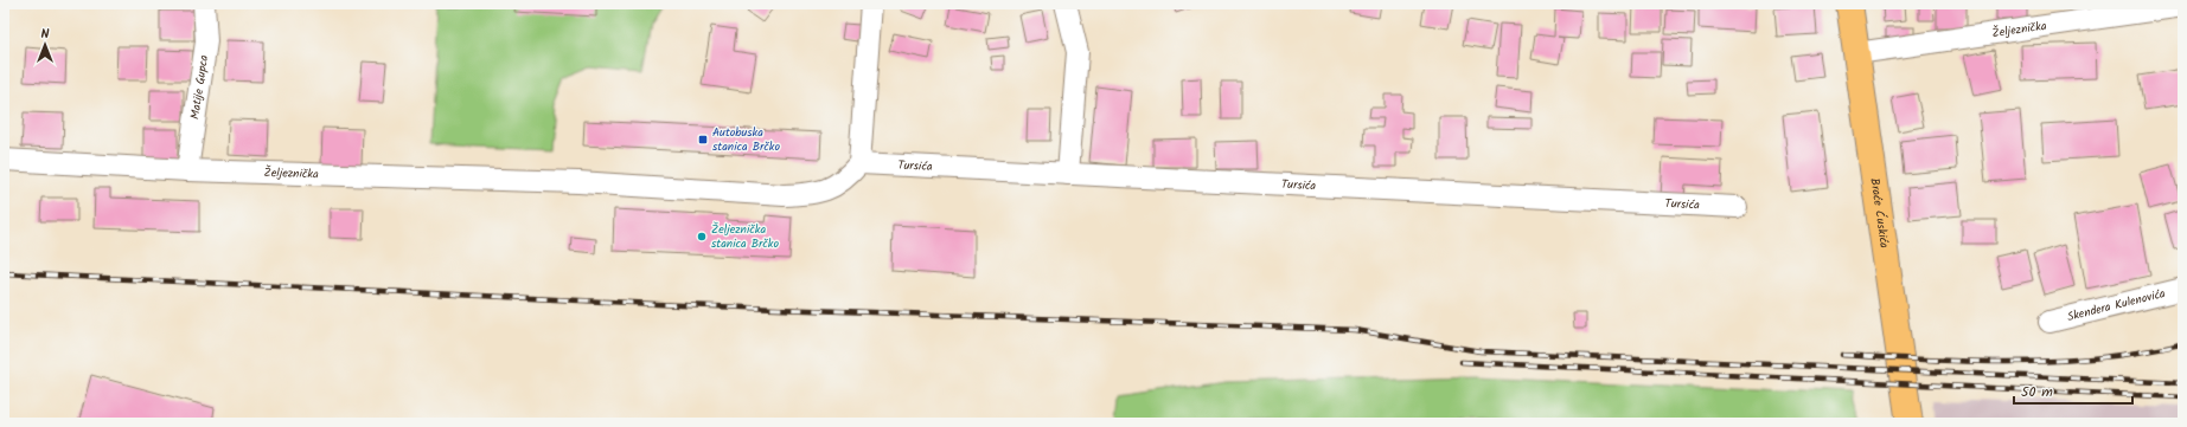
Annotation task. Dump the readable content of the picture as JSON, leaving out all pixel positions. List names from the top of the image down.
{
  "streets": {
    "main road": ["Braće Ćuskića"],
    "street": [
      "Željeznička",
      "Matije Gupca",
      "Tursića",
      "Skendera Kulenovića"
    ]
  },
  "crossings": [
    ["Željeznička", "Matije Gupca"],
    ["Željeznička", "Tursića"],
    ["Željeznička", "Braće Ćuskića"]
  ],
  "places": {
    "transit": ["Autobuska stanica Brčko"],
    "other": ["Željeznička stanica Brčko"]
  },
  "scale_bar": "50 m",
  "north": "top"
}
